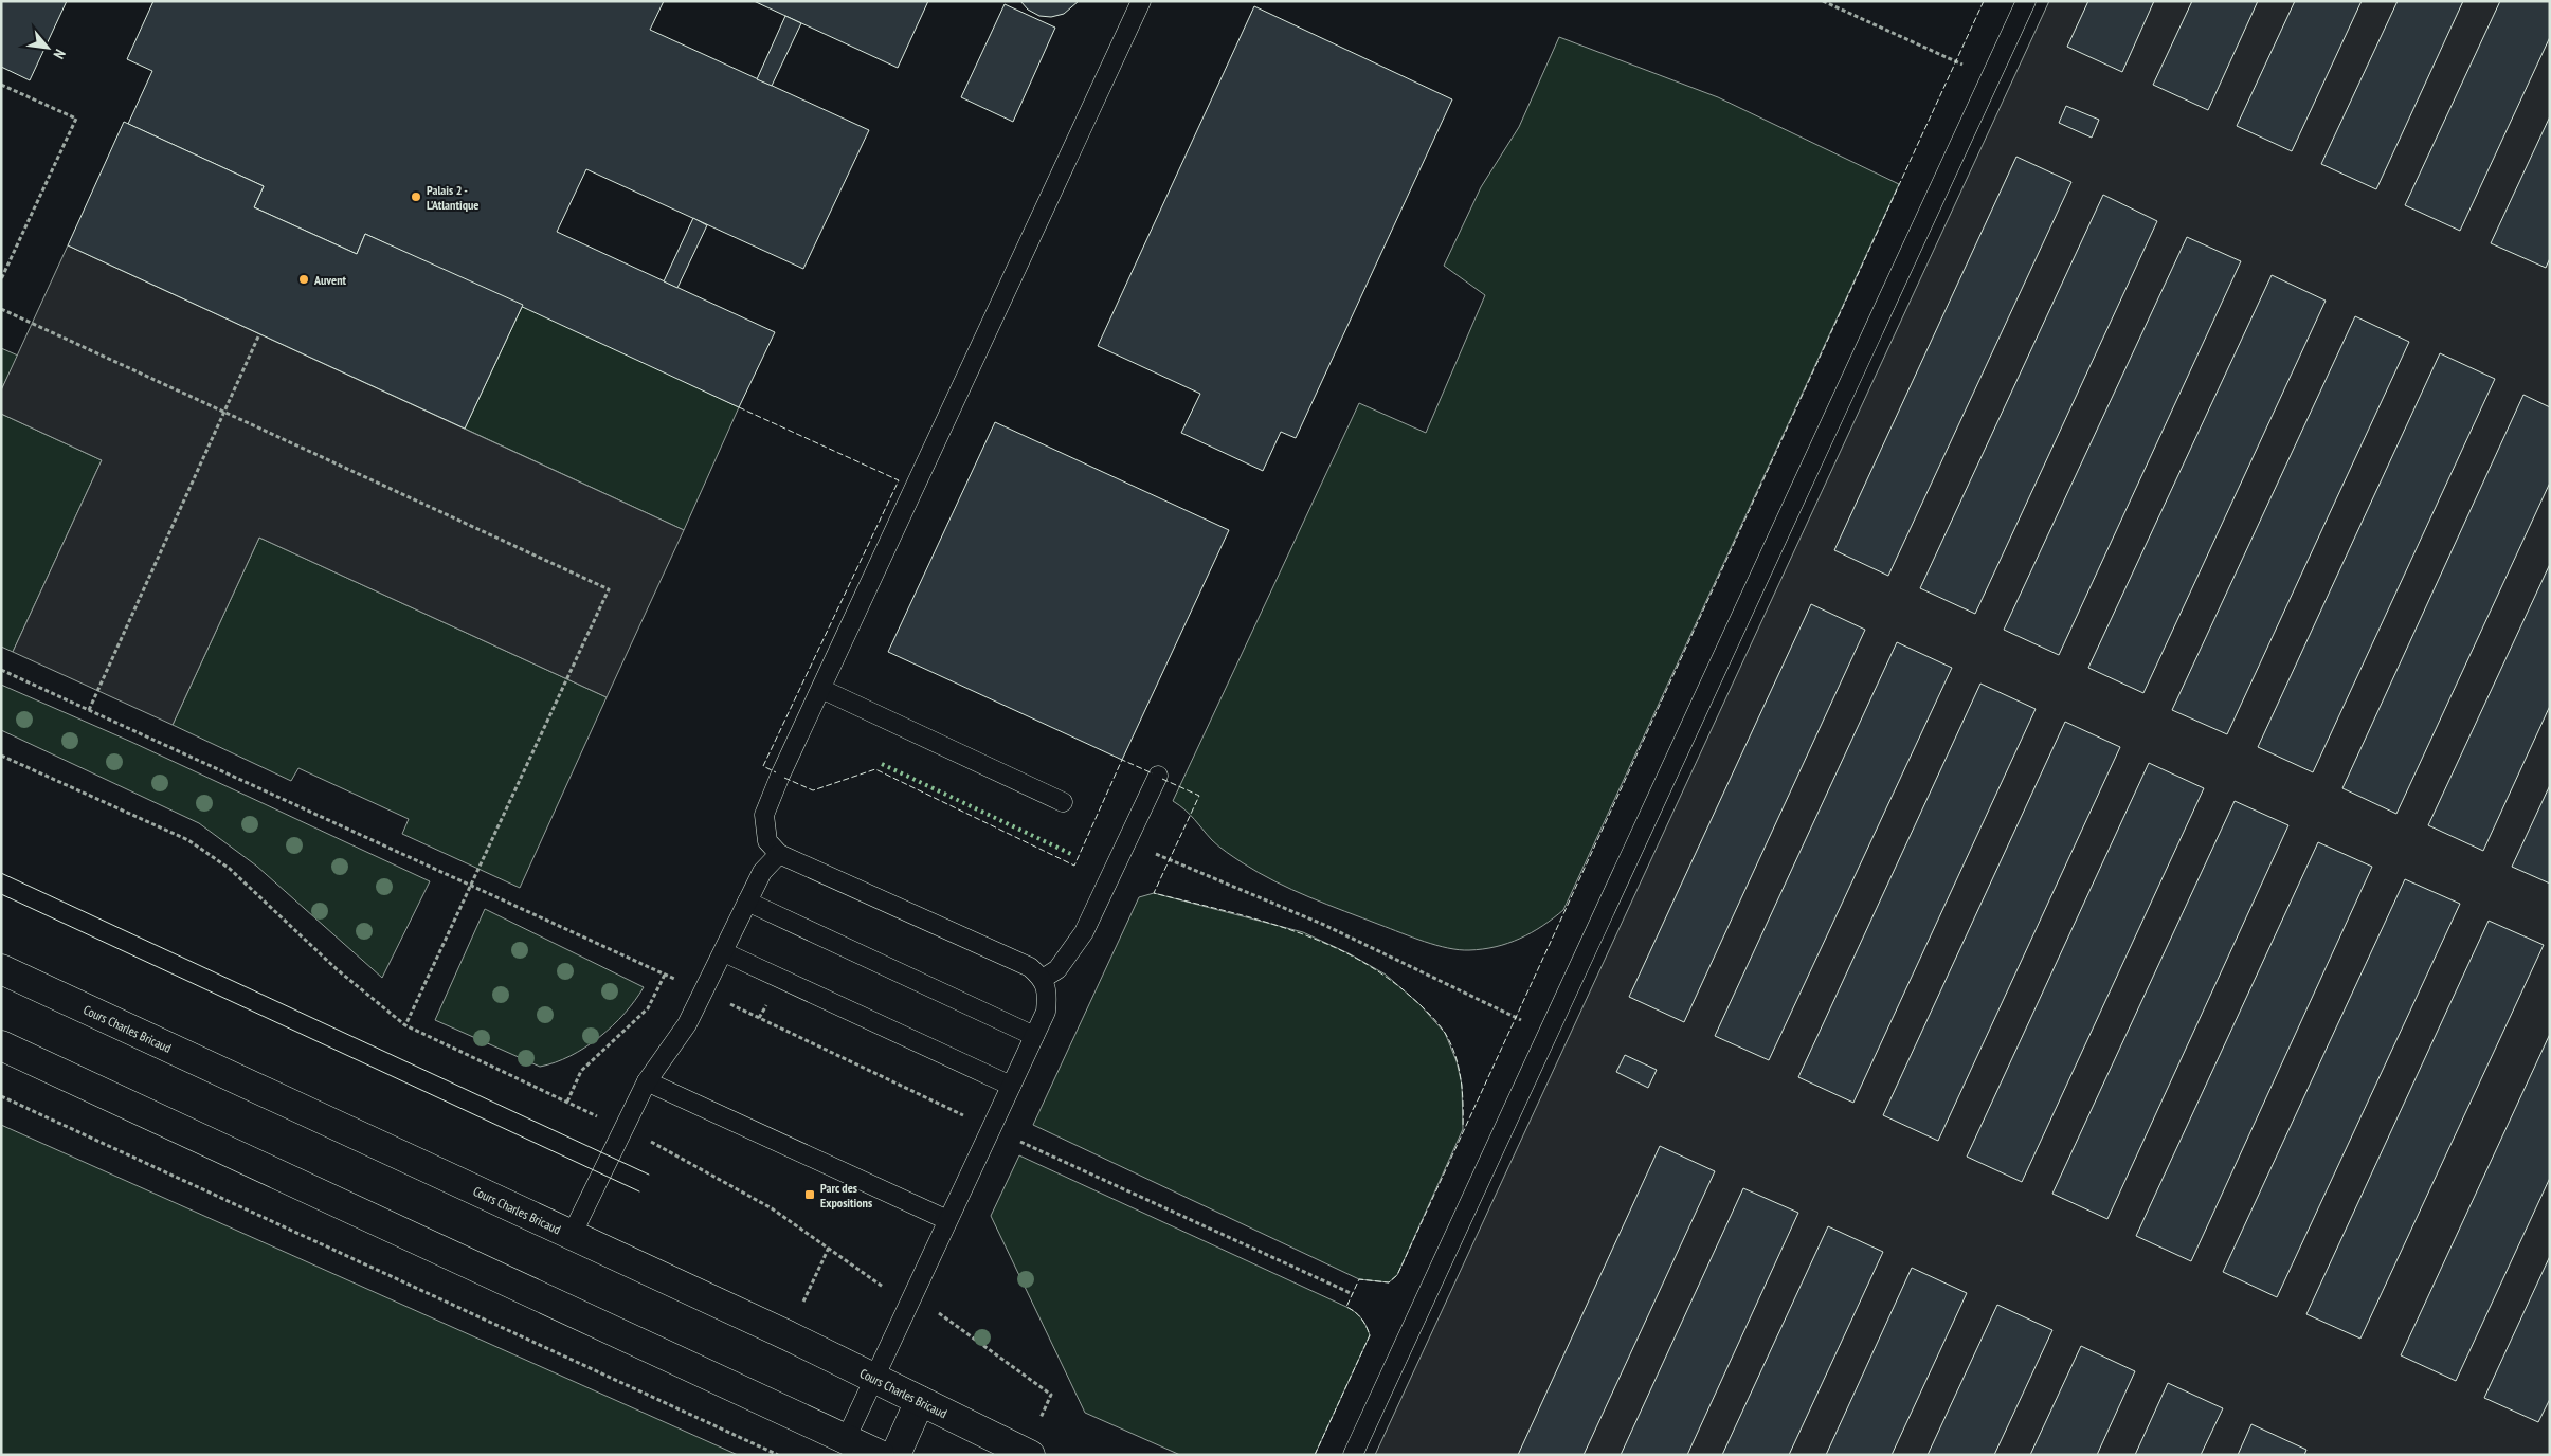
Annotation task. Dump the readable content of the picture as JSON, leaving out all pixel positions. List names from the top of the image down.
{
  "streets": {
    "main road": ["Cours Charles Bricaud"]
  },
  "places": {
    "other": ["Palais 2 - L'Atlantique", "Auvent"],
    "transit": ["Parc des Expositions"]
  },
  "north": "bottom right"
}
